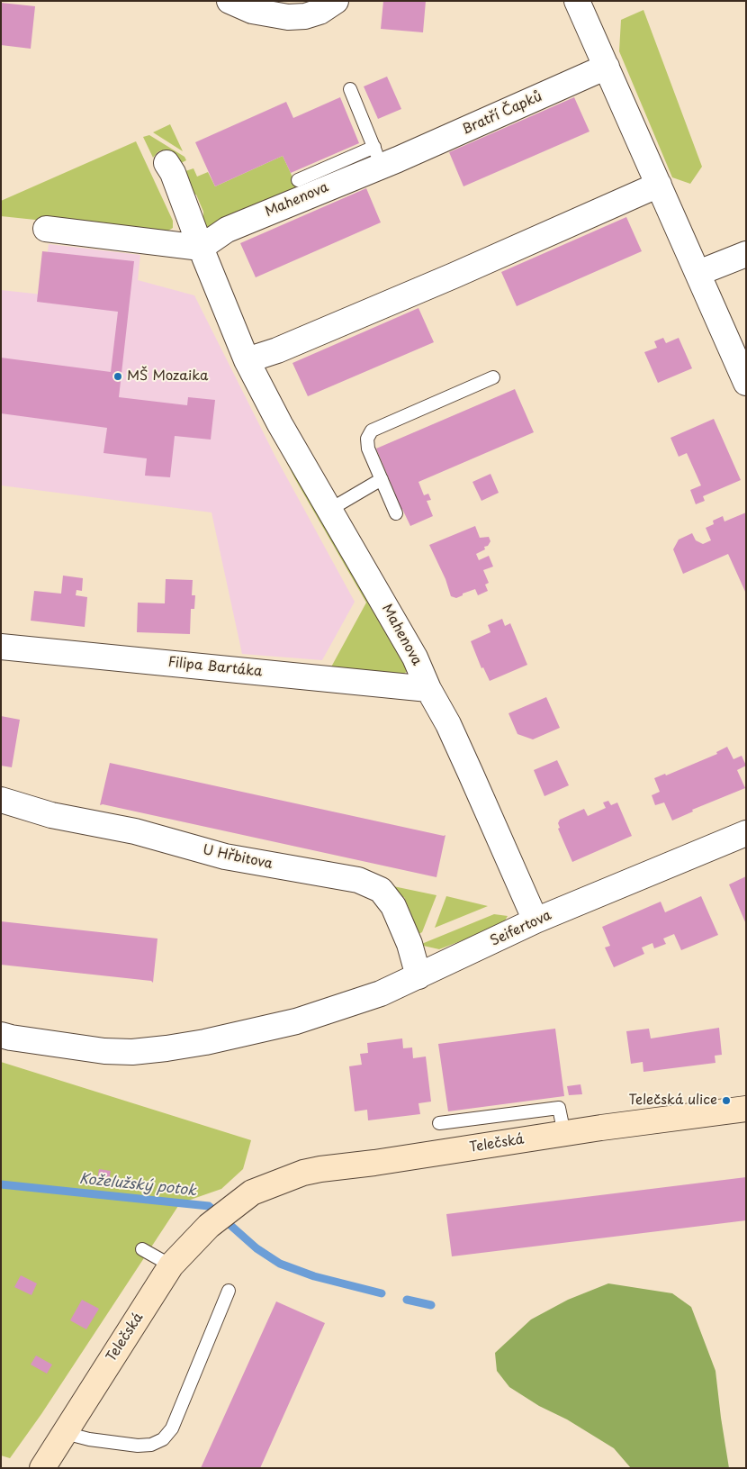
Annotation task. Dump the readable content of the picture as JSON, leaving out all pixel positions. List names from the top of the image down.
{
  "streets": {
    "street": [
      "Bratří Čapků",
      "Mahenova",
      "Filipa Bartáka",
      "U Hřbitova",
      "Seifertova",
      "Telečská"
    ]
  },
  "crossings": [
    ["Bratří Čapků", "Mahenova"],
    ["Mahenova", "Filipa Bartáka"],
    ["Mahenova", "Seifertova"],
    ["U Hřbitova", "Seifertova"]
  ],
  "water": ["Koželužský potok"],
  "places": ["MŠ Mozaika", "Telečská ulice"]
}
